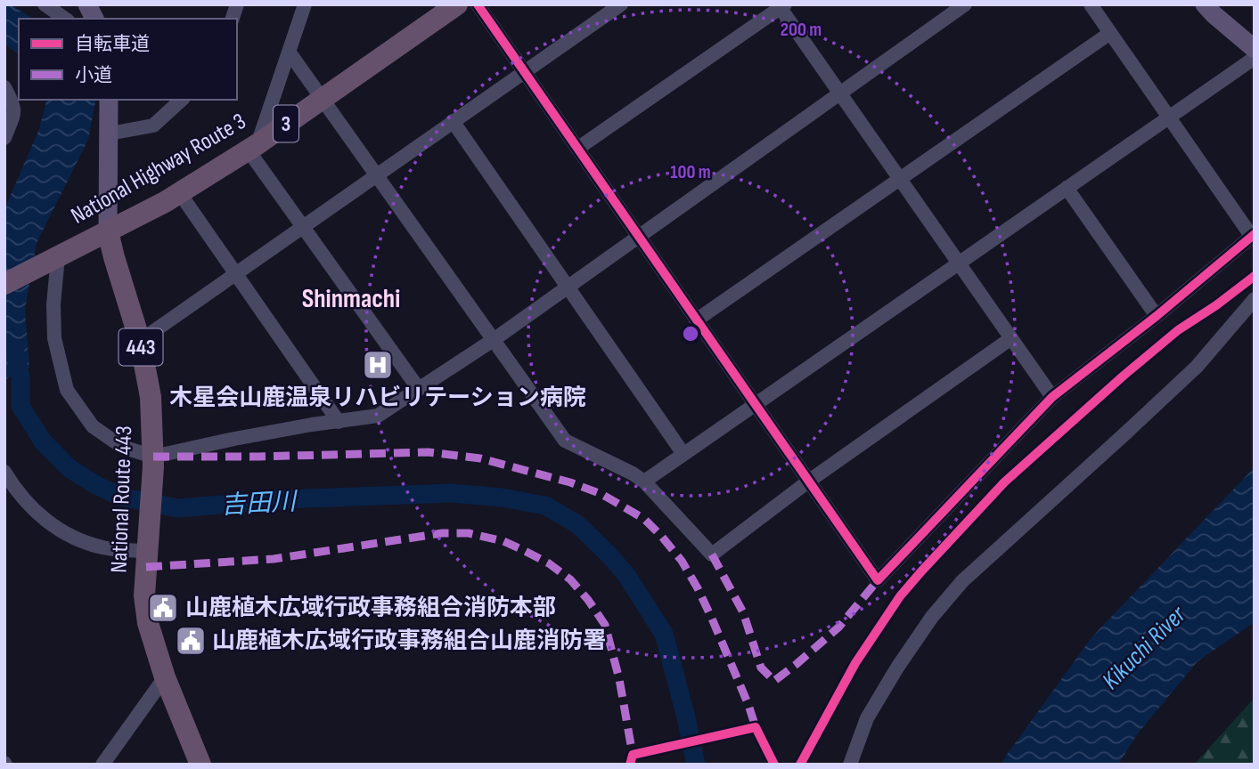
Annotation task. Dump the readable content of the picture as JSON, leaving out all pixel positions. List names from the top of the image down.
{
  "streets": {
    "highway": [
      "3",
      "National Highway Route 3",
      "443",
      "National Route 443"
    ]
  },
  "crossings": [
    ["National Highway Route 3", "National Route 443"]
  ],
  "districts": ["Shinmachi"],
  "water": ["吉田川", "Kikuchi River"],
  "places": {
    "hospital": ["木星会山鹿温泉リハビリテーション病院"],
    "public building": ["山鹿植木広域行政事務組合消防本部", "山鹿植木広域行政事務組合山鹿消防署"]
  },
  "legend": ["自転車道", "小道"],
  "rings": ["200 m", "100 m"]
}
